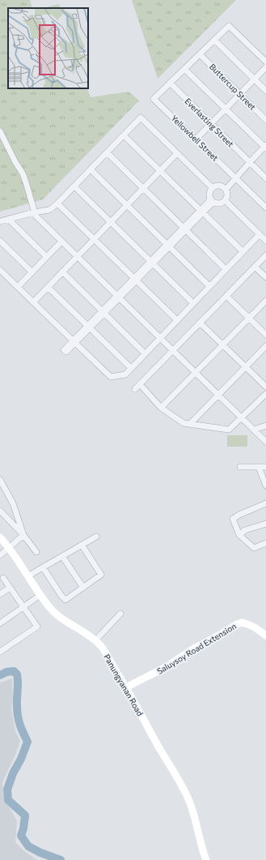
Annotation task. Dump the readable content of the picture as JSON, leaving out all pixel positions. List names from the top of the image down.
{
  "streets": {
    "main road": ["Saluysoy Road Extension", "Panungyanan Road"],
    "street": ["Buttercup Street", "Everlasting Street", "Yellowbell Street"]
  },
  "crossings": [
    ["Everlasting Street", "Yellowbell Street"],
    ["Saluysoy Road Extension", "Panungyanan Road"]
  ]
}
